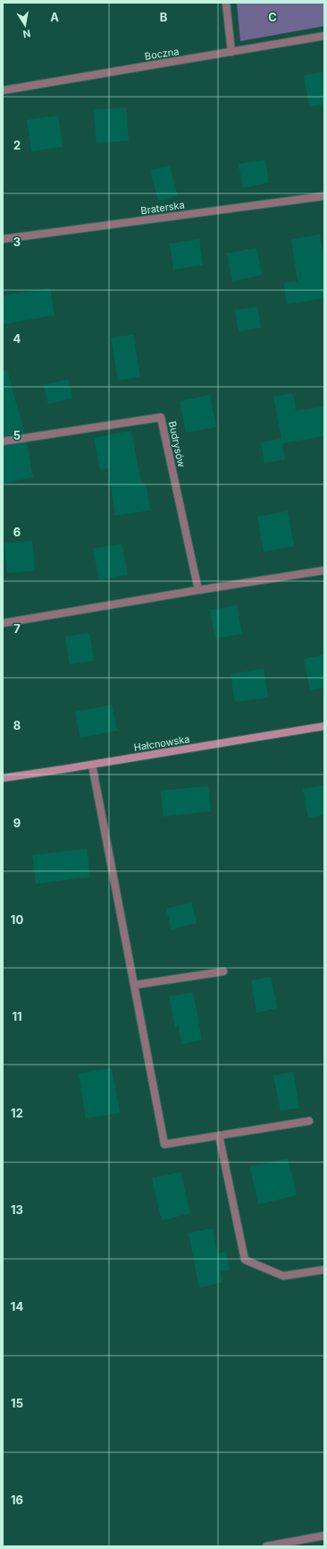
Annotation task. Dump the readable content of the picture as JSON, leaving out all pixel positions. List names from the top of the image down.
{
  "streets": {
    "street": [
      "Boczna",
      "Braterska",
      "Budrysów",
      "Hałcnowska"
    ]
  },
  "north": "bottom",
  "grid": {
    "columns": ["A", "B", "C"],
    "rows": [
      "2",
      "3",
      "4",
      "5",
      "6",
      "7",
      "8",
      "9",
      "10",
      "11",
      "12",
      "13",
      "14",
      "15",
      "16"
    ]
  }
}
